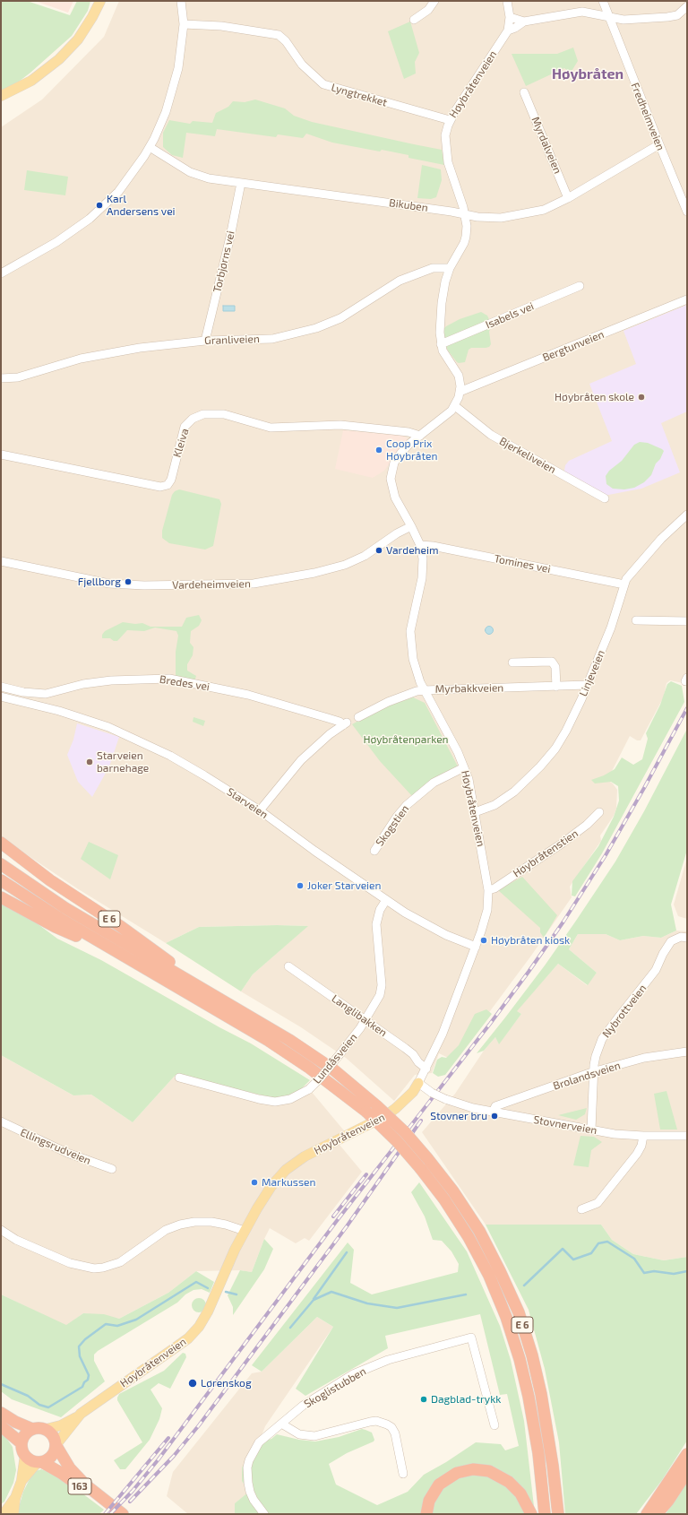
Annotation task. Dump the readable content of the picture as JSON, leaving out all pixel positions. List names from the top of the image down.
{
  "streets": {
    "highway": ["E 6", "163"],
    "main road": ["Høybråtenveien"],
    "street": [
      "Lyngtrekket",
      "Fredheimveien",
      "Myrdalveien",
      "Bikuben",
      "Torbjørns vei",
      "Isabels vei",
      "Granliveien",
      "Bergtunveien",
      "Kleiva",
      "Bjerkeliveien",
      "Tomines vei",
      "Vardeheimveien",
      "Linjeveien",
      "Bredes vei",
      "Myrbakkveien",
      "Starveien",
      "Skogstien",
      "Høybråtenstien",
      "Nybrottveien",
      "Langlibakken",
      "Lundåsveien",
      "Brolandsveien",
      "Stovnerveien",
      "Ellingsrudveien",
      "Skoglistubben"
    ]
  },
  "crossings": [
    ["Høybråtenveien", "Lyngtrekket"],
    ["Høybråtenveien", "Bikuben"],
    ["Høybråtenveien", "Isabels vei"],
    ["Høybråtenveien", "Granliveien"],
    ["Høybråtenveien", "Bergtunveien"],
    ["Høybråtenveien", "Kleiva"],
    ["Høybråtenveien", "Bjerkeliveien"],
    ["Høybråtenveien", "Tomines vei"],
    ["Høybråtenveien", "Vardeheimveien"],
    ["Høybråtenveien", "Linjeveien"],
    ["Høybråtenveien", "Myrbakkveien"],
    ["Høybråtenveien", "Starveien"],
    ["Høybråtenveien", "Skogstien"],
    ["Høybråtenveien", "Høybråtenstien"],
    ["Høybråtenveien", "Langlibakken"],
    ["Høybråtenveien", "Stovnerveien"],
    ["Høybråtenveien", "163"],
    ["Fredheimveien", "Bikuben"],
    ["Myrdalveien", "Bikuben"],
    ["Bikuben", "Torbjørns vei"],
    ["Torbjørns vei", "Granliveien"],
    ["Tomines vei", "Linjeveien"],
    ["Linjeveien", "Myrbakkveien"],
    ["Bredes vei", "Starveien"],
    ["Starveien", "Lundåsveien"],
    ["Nybrottveien", "Brolandsveien"],
    ["Nybrottveien", "Stovnerveien"],
    ["Langlibakken", "Lundåsveien"],
    ["Brolandsveien", "Stovnerveien"]
  ],
  "districts": ["Høybråten"],
  "parks": ["Høybråtenparken"],
  "places": [
    "Karl Andersens vei",
    "Høybråten skole",
    "Coop Prix Høybråten",
    "Vardeheim",
    "Fjellborg",
    "Starveien barnehage",
    "Joker Starveien",
    "Høybråten kiosk",
    "Stovner bru",
    "Markussen",
    "Lørenskog",
    "Dagblad-trykk"
  ]
}
